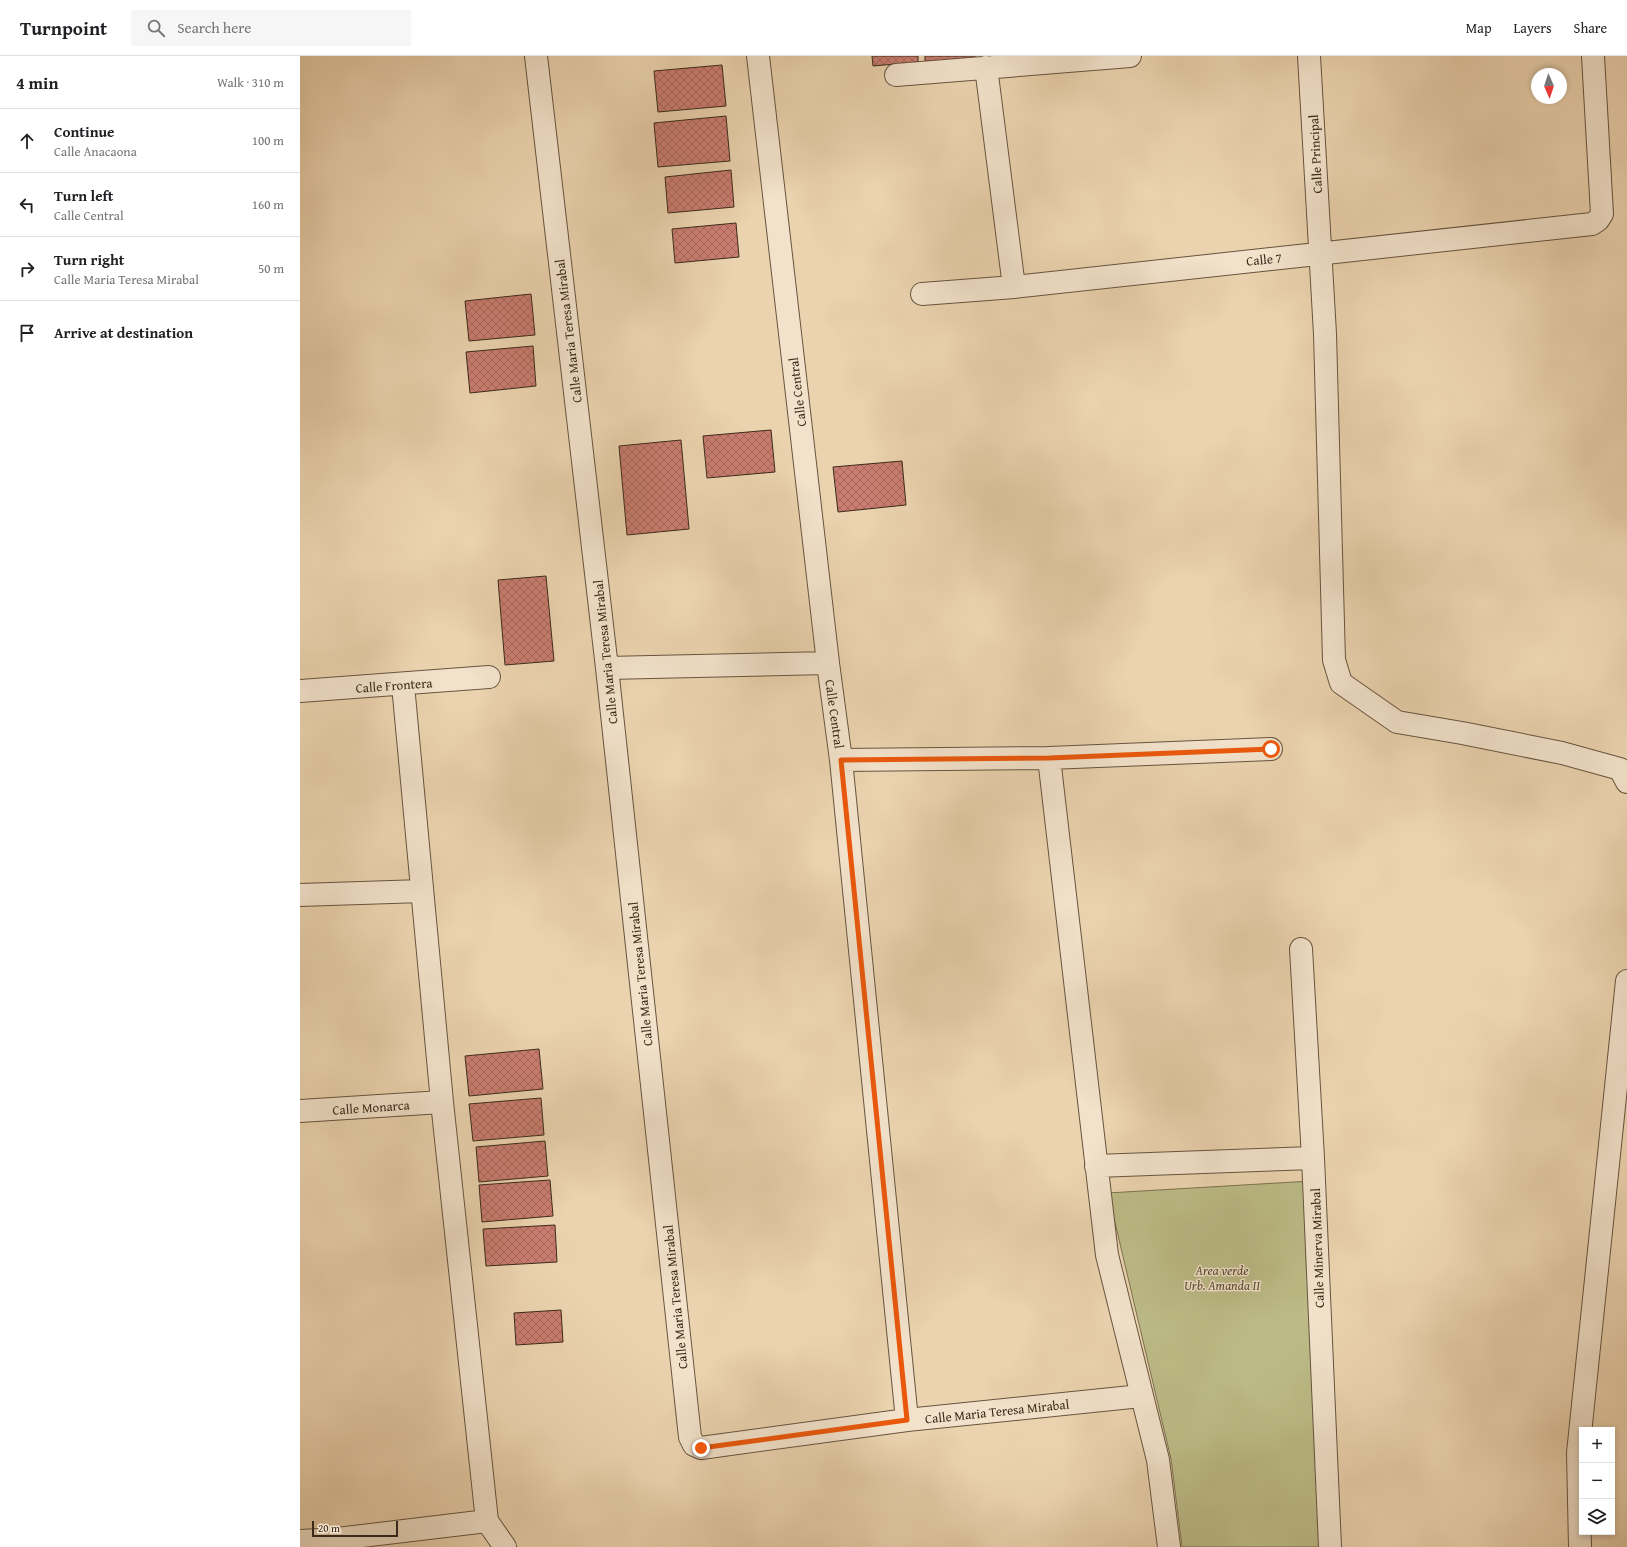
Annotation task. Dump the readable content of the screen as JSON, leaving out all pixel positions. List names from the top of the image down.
{
  "streets": {
    "street": [
      "Calle Principal",
      "Calle 7",
      "Calle Maria Teresa Mirabal",
      "Calle Central",
      "Calle Frontera",
      "Calle Monarca",
      "Calle Minerva Mirabal"
    ]
  },
  "crossings": [
    ["Calle Principal", "Calle 7"],
    ["Calle Maria Teresa Mirabal", "Calle Central"]
  ],
  "parks": ["Area verde Urb. Amanda II"],
  "scale_bar": "20 m",
  "north": "bottom",
  "page": {
    "header": "Turnpoint",
    "search": "Search here",
    "nav": ["Map", "Layers", "Share"],
    "heading": ["4 min", "Walk · 310 m"],
    "list": [
      ["Continue", "Calle Anacaona", "100 m"],
      ["Turn left", "Calle Central", "160 m"],
      ["Turn right", "Calle Maria Teresa Mirabal", "50 m"],
      "Arrive at destination"
    ],
    "map_buttons": ["+", "−"],
    "scale": "20 m"
  }
}
